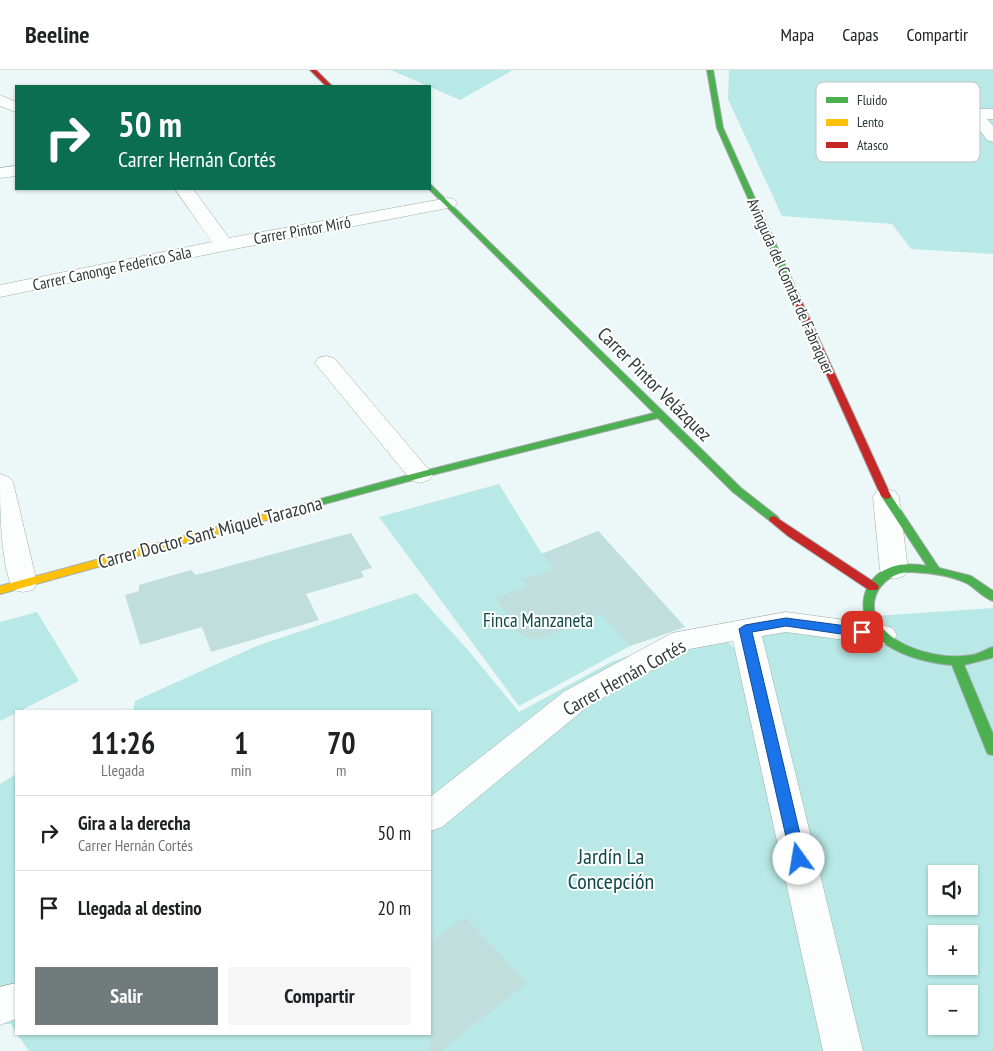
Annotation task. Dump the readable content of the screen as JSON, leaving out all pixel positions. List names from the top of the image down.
{
  "streets": {
    "street": [
      "Carrer Pintor Miró",
      "Carrer Canonge Federico Sala",
      "Avinguda del Comtat de Fabraquer",
      "Carrer Pintor Velázquez",
      "Carrer Doctor Sant Miquel Tarazona",
      "Carrer Hernán Cortés"
    ]
  },
  "crossings": [
    ["Carrer Pintor Miró", "Carrer Canonge Federico Sala"],
    ["Carrer Pintor Miró", "Carrer Pintor Velázquez"],
    ["Carrer Pintor Velázquez", "Carrer Doctor Sant Miquel Tarazona"]
  ],
  "parks": ["Finca Manzaneta", "Jardín La Concepción"],
  "legend": ["Fluido", "Lento", "Atasco"],
  "page": {
    "header": "Beeline",
    "nav": ["Mapa", "Capas", "Compartir"],
    "turn": ["50 m", "Carrer Hernán Cortés"],
    "eta": [
      "11:26",
      "Llegada",
      "1",
      "min",
      "70",
      "m"
    ],
    "list": [
      {
        "name": "Gira a la derecha",
        "note": "Carrer Hernán Cortés",
        "value": "50 m"
      },
      {
        "name": "Llegada al destino",
        "value": "20 m"
      }
    ],
    "map_buttons": ["+", "−"],
    "buttons": ["Salir", "Compartir"]
  }
}
